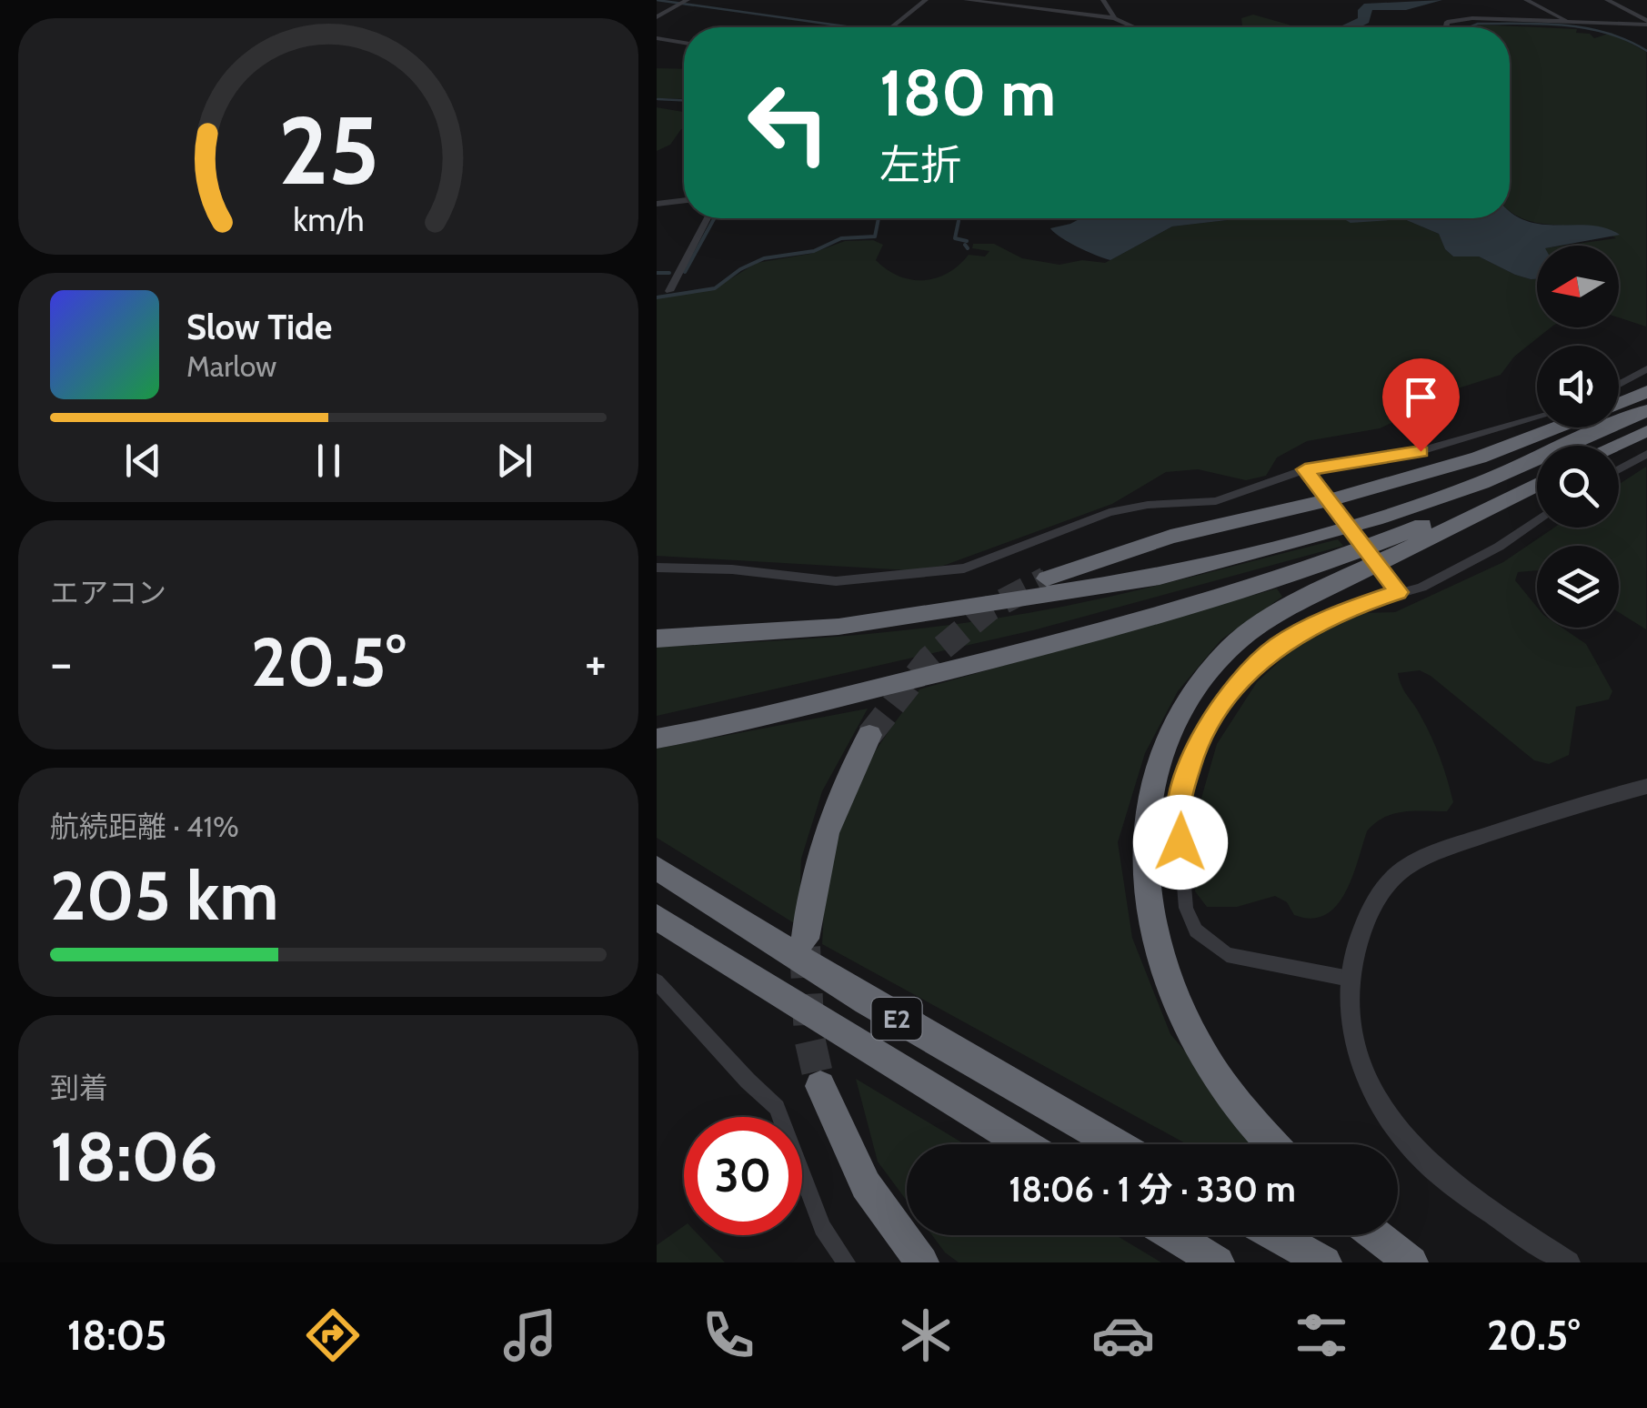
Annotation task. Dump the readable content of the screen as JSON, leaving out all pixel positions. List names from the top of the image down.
{
  "streets": {
    "highway": ["E2"]
  },
  "north": "left",
  "page": {
    "turn": ["180 m", "左折"],
    "song": ["Slow Tide", "Marlow"],
    "tile": [
      "エアコン",
      ["航続距離 · 41%", "205 km"],
      ["到着", "18:06"]
    ],
    "heat": ["−", "20.5°", "+"],
    "limit": "30",
    "trip": "18:06 · 1 分 · 330 m",
    "tabs": ["18:05", "20.5°"],
    "gauge": ["25", "km/h"]
  }
}
